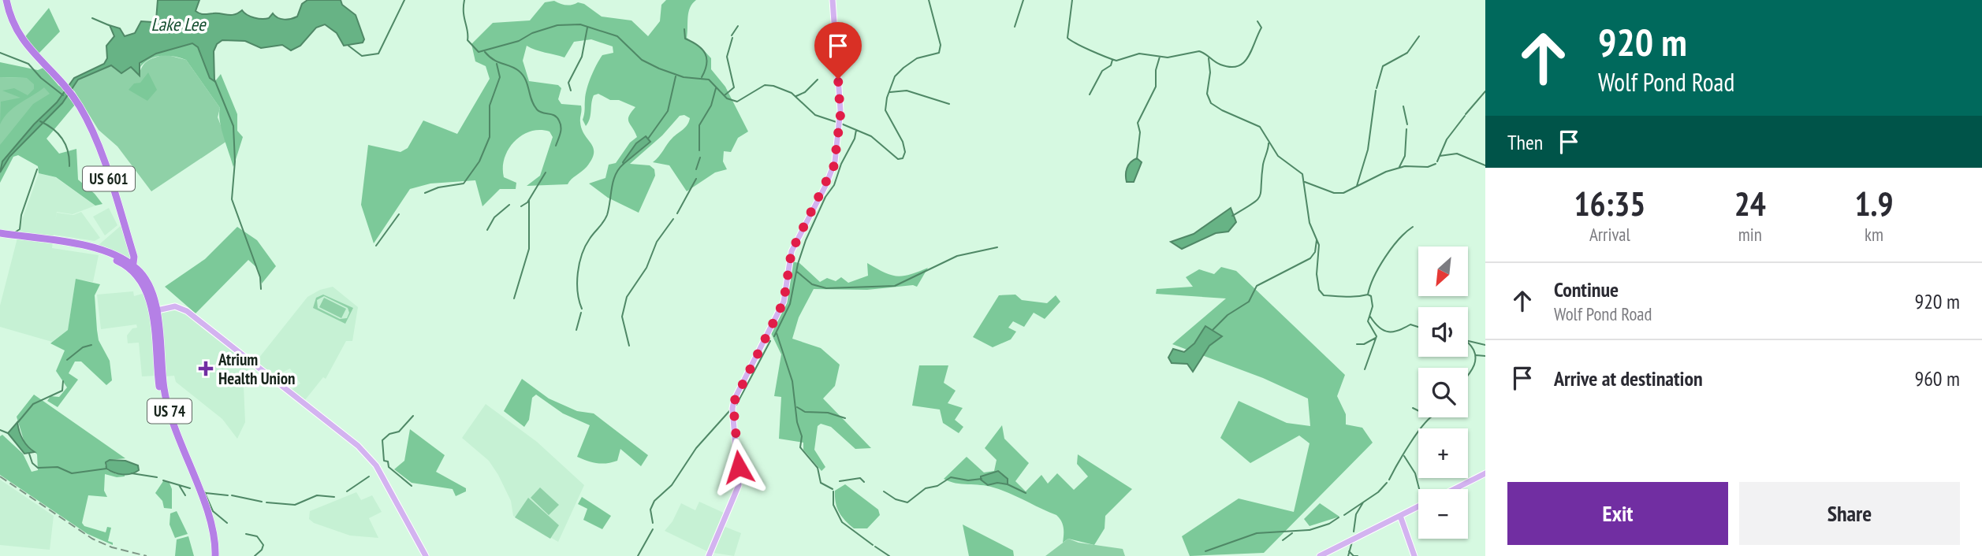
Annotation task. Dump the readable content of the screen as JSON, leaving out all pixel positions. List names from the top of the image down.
{
  "streets": {
    "highway": ["US 601", "US 74"]
  },
  "crossings": [
    ["US 601", "US 74"]
  ],
  "water": ["Lake Lee"],
  "places": {
    "health": ["Atrium Health Union"]
  },
  "north": "bottom left",
  "page": {
    "turn": ["920 m", "Wolf Pond Road"],
    "then": "Then",
    "eta": [
      "16:35",
      "Arrival",
      "24",
      "min",
      "1.9",
      "km"
    ],
    "map_buttons": ["+", "−"],
    "list": [
      {
        "name": "Continue",
        "note": "Wolf Pond Road",
        "value": "920 m"
      },
      {
        "name": "Arrive at destination",
        "value": "960 m"
      }
    ],
    "buttons": ["Exit", "Share"]
  }
}
